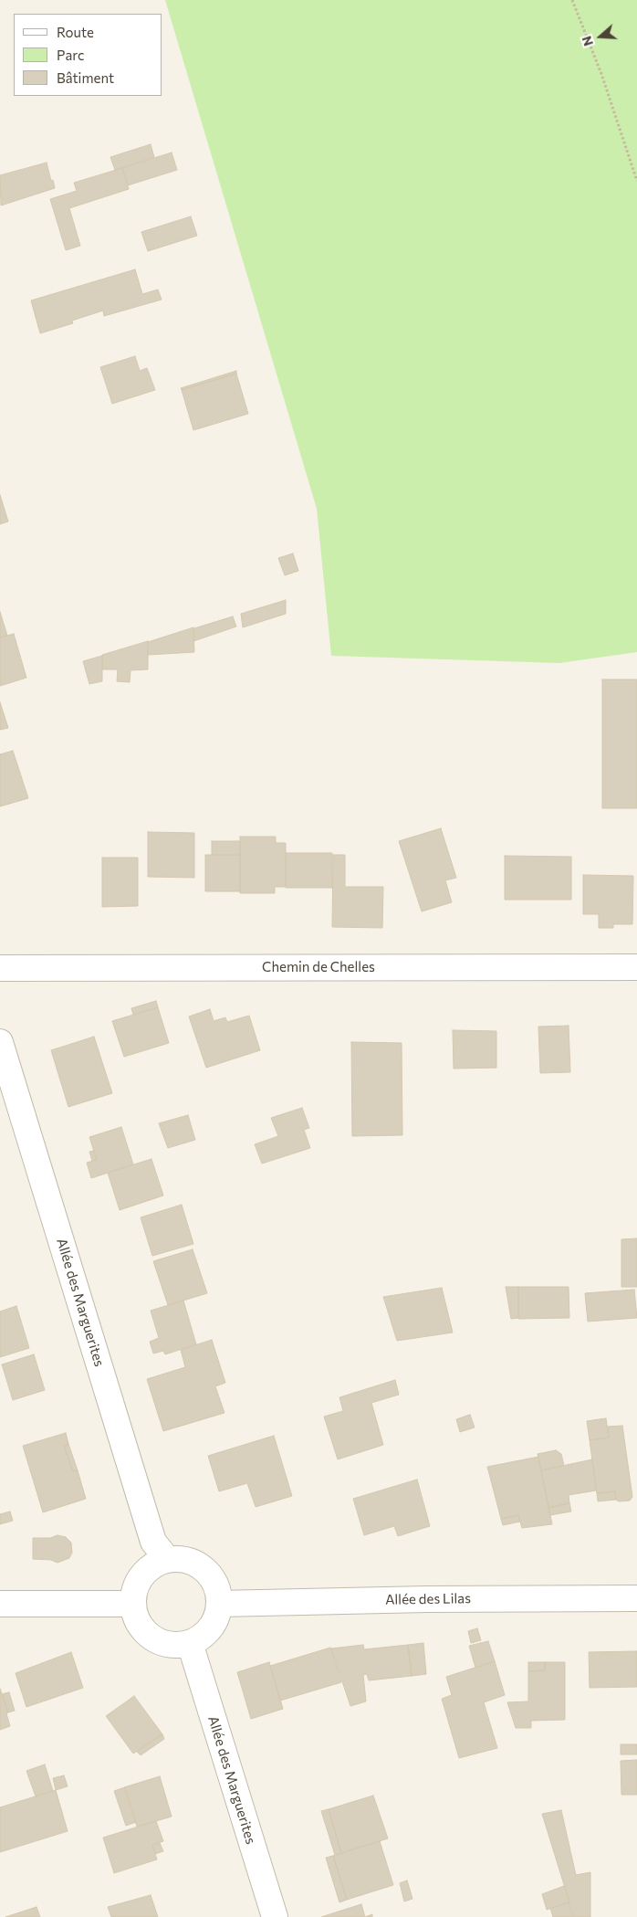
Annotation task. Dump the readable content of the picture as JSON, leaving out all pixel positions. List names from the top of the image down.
{
  "streets": {
    "street": ["Chemin de Chelles", "Allée des Marguerites", "Allée des Lilas"]
  },
  "crossings": [
    ["Allée des Marguerites", "Allée des Lilas"]
  ],
  "legend": ["Route", "Parc", "Bâtiment"],
  "north": "left"
}
